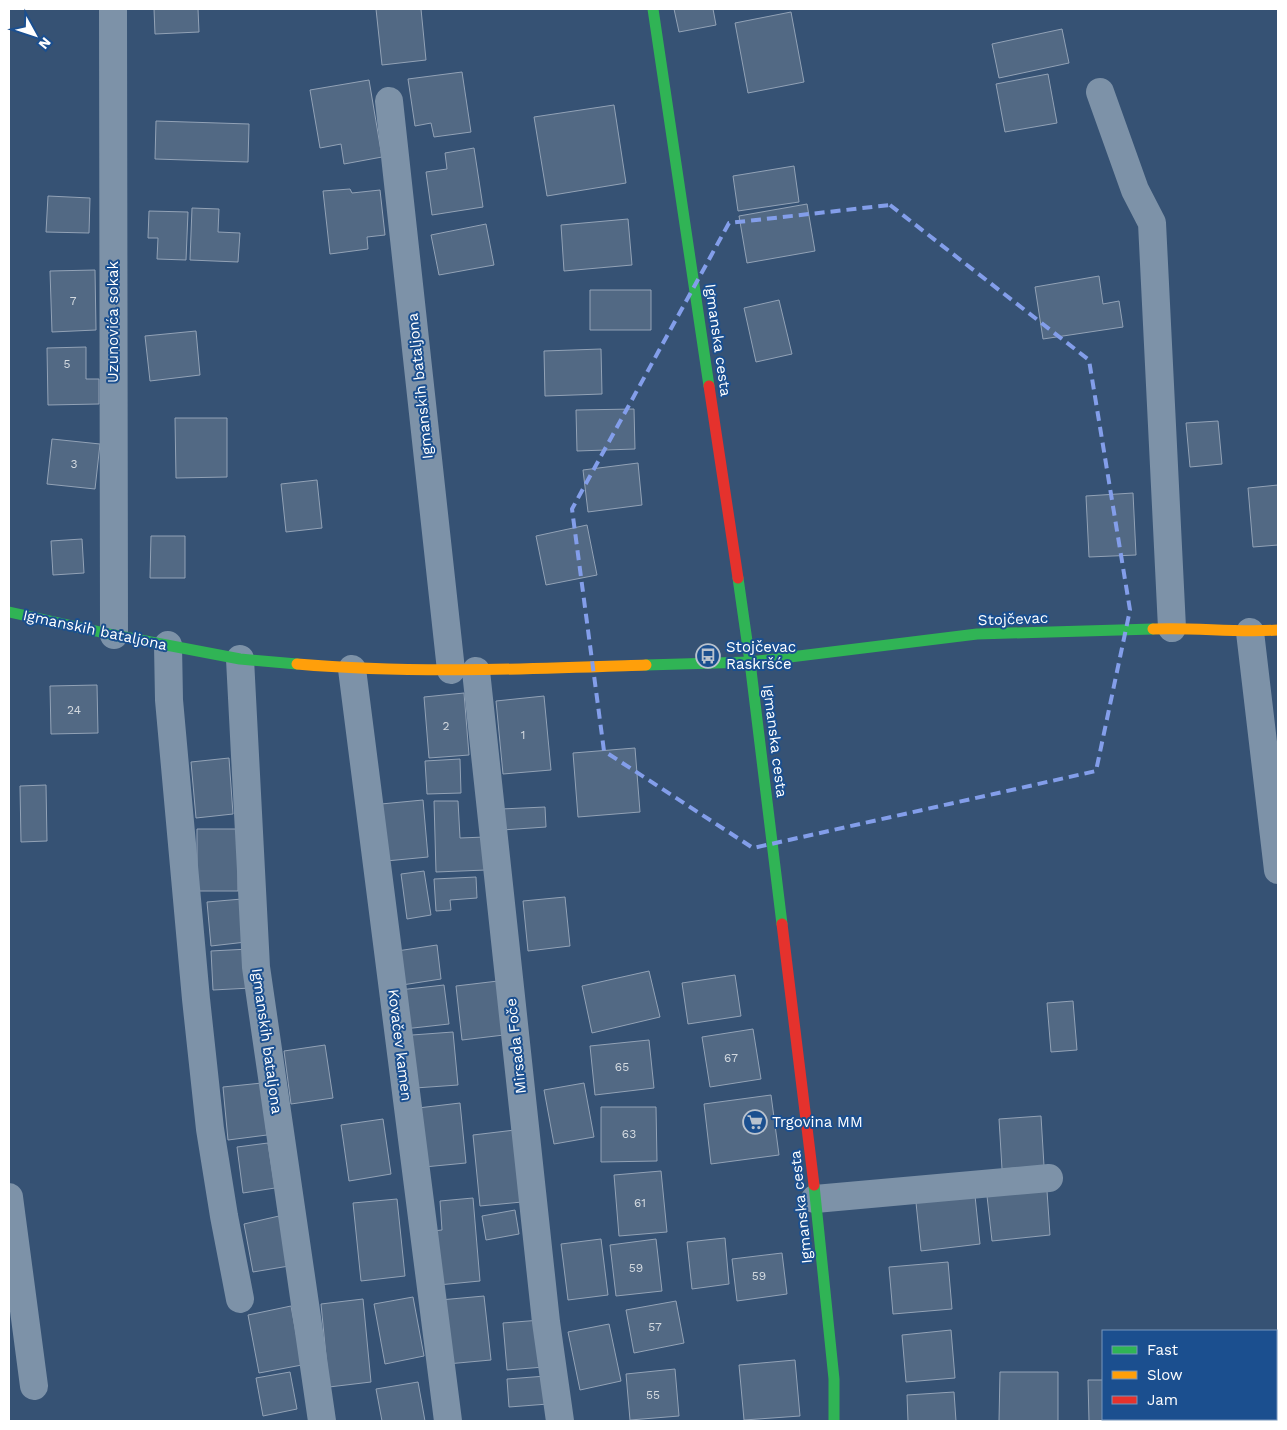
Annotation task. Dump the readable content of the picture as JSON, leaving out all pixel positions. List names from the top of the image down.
{
  "streets": {
    "street": [
      "Uzunovića sokak",
      "Igmanska cesta",
      "Igmanskih bataljona",
      "Stojčevac",
      "Kovačev kamen",
      "Mirsada Foče"
    ]
  },
  "crossings": [
    ["Uzunovića sokak", "Igmanskih bataljona"],
    ["Igmanska cesta", "Igmanskih bataljona"],
    ["Igmanska cesta", "Stojčevac"],
    ["Igmanskih bataljona", "Stojčevac"],
    ["Igmanskih bataljona", "Kovačev kamen"],
    ["Igmanskih bataljona", "Mirsada Foče"]
  ],
  "places": {
    "bus stop": ["Stojčevac Raskršće"],
    "supermarket": ["Trgovina MM"]
  },
  "house_numbers": [
    "7",
    "5",
    "3",
    "24",
    "2",
    "1",
    "67",
    "65",
    "63",
    "61",
    "59",
    "59",
    "57",
    "55"
  ],
  "legend": ["Fast", "Slow", "Jam"],
  "north": "bottom right"
}
